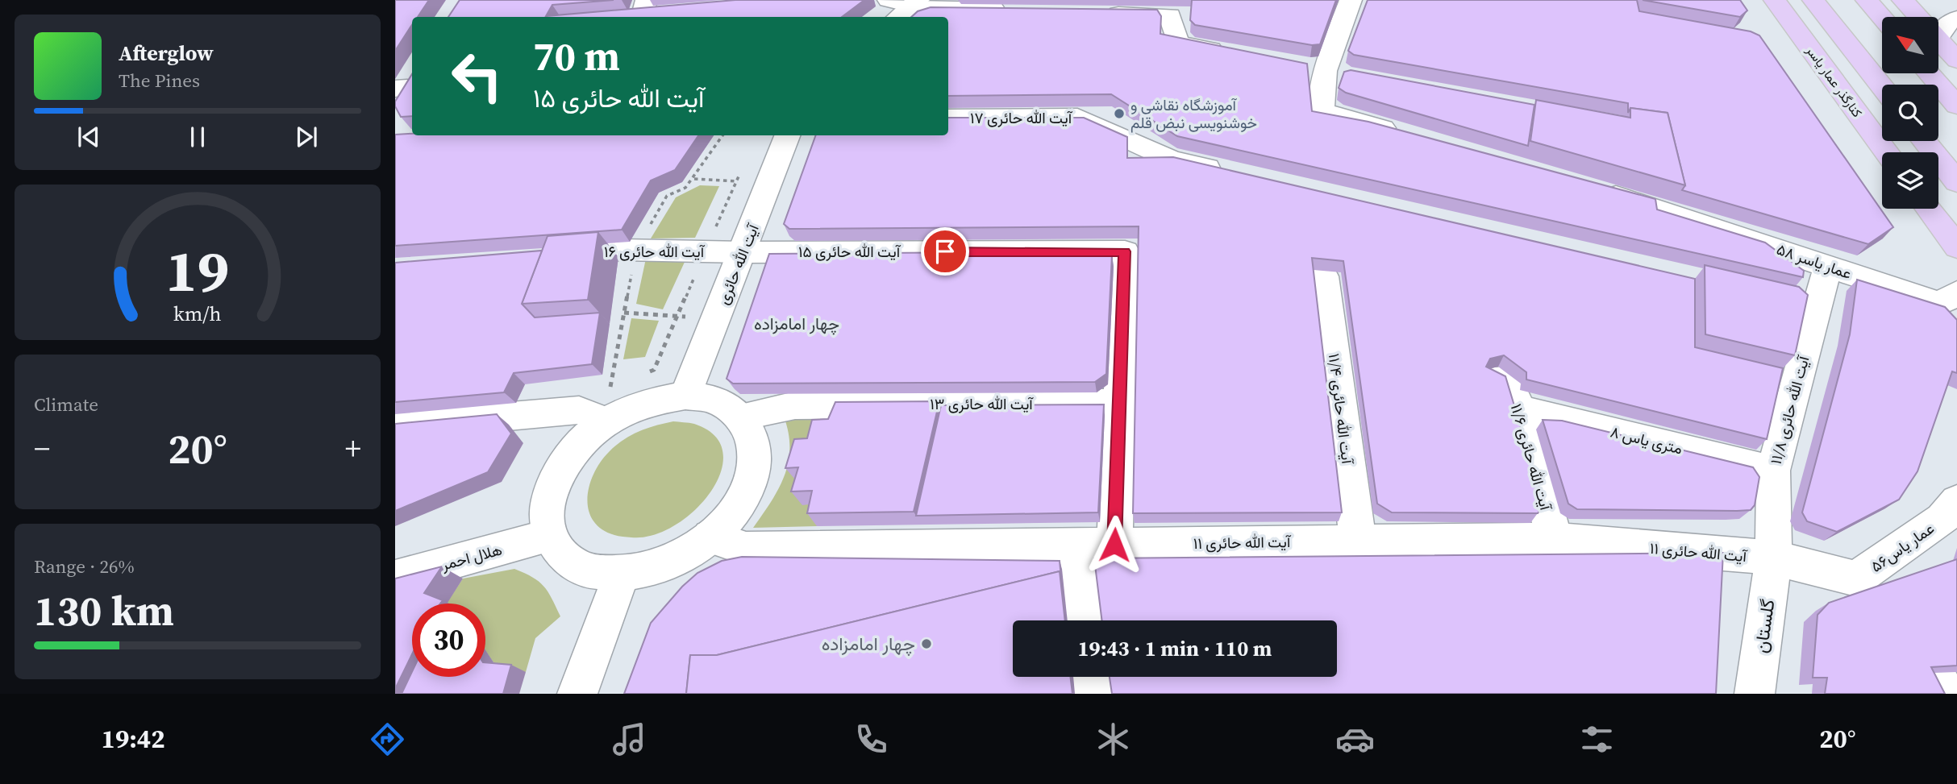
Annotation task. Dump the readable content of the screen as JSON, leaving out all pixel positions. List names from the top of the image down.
{
  "streets": {
    "main road": ["کنارگذر عمار یاسر"],
    "street": [
      "آیت الله حائری ۱۷",
      "آیت الله حائری ۱۶",
      "آیت الله حائری ۱۵",
      "عمار یاسر ۵۸",
      "آیت الله حائری",
      "آیت الله حائری ۱۳",
      "آیت الله حائری ۱۱/۴",
      "آیت الله حائری ۱۱/۸",
      "۸ متری یاس",
      "آیت الله حائری ۱۱/۶",
      "آیت الله حائری ۱۱",
      "عمار یاس۵۶",
      "هلال احمر",
      "گلستان"
    ]
  },
  "crossings": [
    ["آیت الله حائری ۱۶", "آیت الله حائری ۱۵"],
    ["آیت الله حائری ۱۶", "آیت الله حائری"],
    ["آیت الله حائری ۱۵", "آیت الله حائری"],
    ["آیت الله حائری ۱۵", "آیت الله حائری ۱۳"],
    ["عمار یاسر ۵۸", "آیت الله حائری ۱۱/۸"],
    ["آیت الله حائری", "آیت الله حائری ۱۳"],
    ["آیت الله حائری", "آیت الله حائری ۱۱"],
    ["آیت الله حائری", "هلال احمر"],
    ["آیت الله حائری ۱۳", "آیت الله حائری ۱۱"],
    ["آیت الله حائری ۱۳", "هلال احمر"],
    ["آیت الله حائری ۱۱/۴", "آیت الله حائری ۱۱"],
    ["آیت الله حائری ۱۱/۸", "۸ متری یاس"],
    ["آیت الله حائری ۱۱/۸", "آیت الله حائری ۱۱"],
    ["آیت الله حائری ۱۱/۸", "عمار یاس۵۶"],
    ["آیت الله حائری ۱۱/۸", "گلستان"],
    ["۸ متری یاس", "آیت الله حائری ۱۱/۶"],
    ["آیت الله حائری ۱۱/۶", "آیت الله حائری ۱۱"],
    ["آیت الله حائری ۱۱", "عمار یاس۵۶"],
    ["آیت الله حائری ۱۱", "هلال احمر"],
    ["آیت الله حائری ۱۱", "گلستان"],
    ["عمار یاس۵۶", "گلستان"]
  ],
  "districts": ["چهار امامزاده"],
  "places": ["آموزشگاه نقاشی و خوشنویسی نبض قلم", "چهار امامزاده"],
  "north": "top left",
  "page": {
    "turn": ["70 m", "آیت الله حائری ۱۵"],
    "song": ["Afterglow", "The Pines"],
    "tile": [
      "Climate",
      ["Range · 26%", "130 km"]
    ],
    "heat": ["−", "20°", "+"],
    "limit": "30",
    "trip": "19:43 · 1 min · 110 m",
    "tabs": ["19:42", "20°"],
    "gauge": ["19", "km/h"]
  }
}
